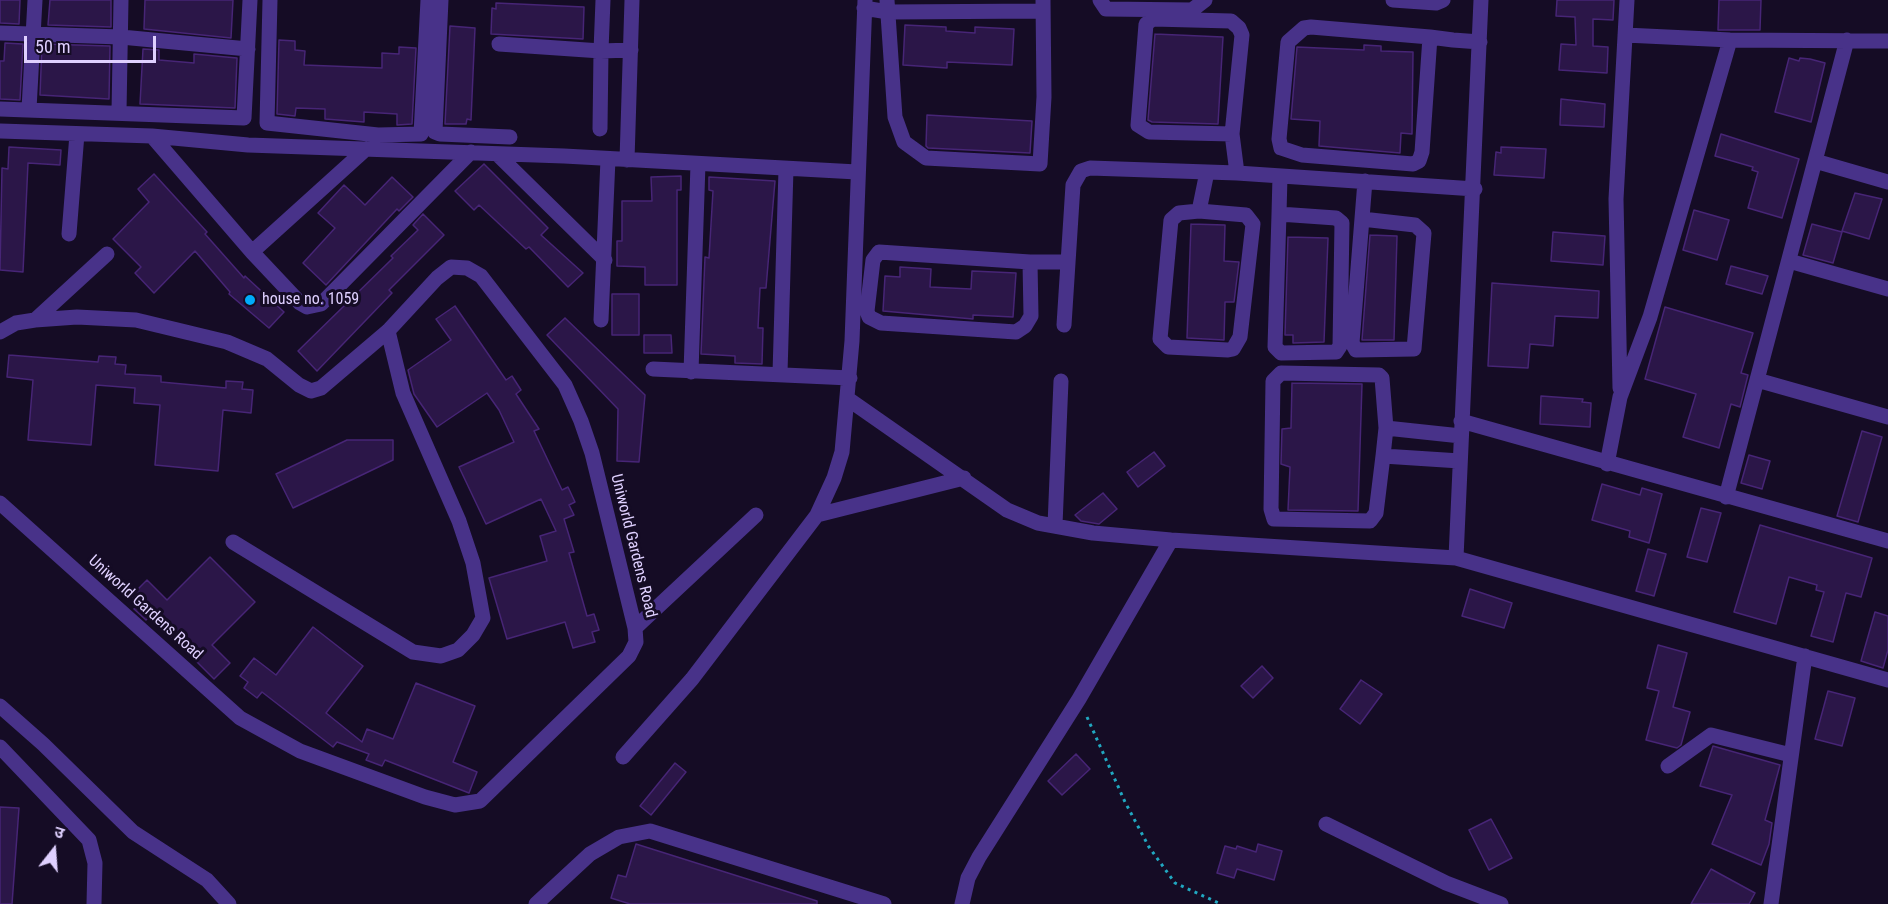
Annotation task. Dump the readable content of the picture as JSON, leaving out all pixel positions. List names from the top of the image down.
{
  "streets": {
    "street": ["Uniworld Gardens Road"]
  },
  "places": ["house no. 1059"],
  "scale_bar": "50 m",
  "north": "top"
}
